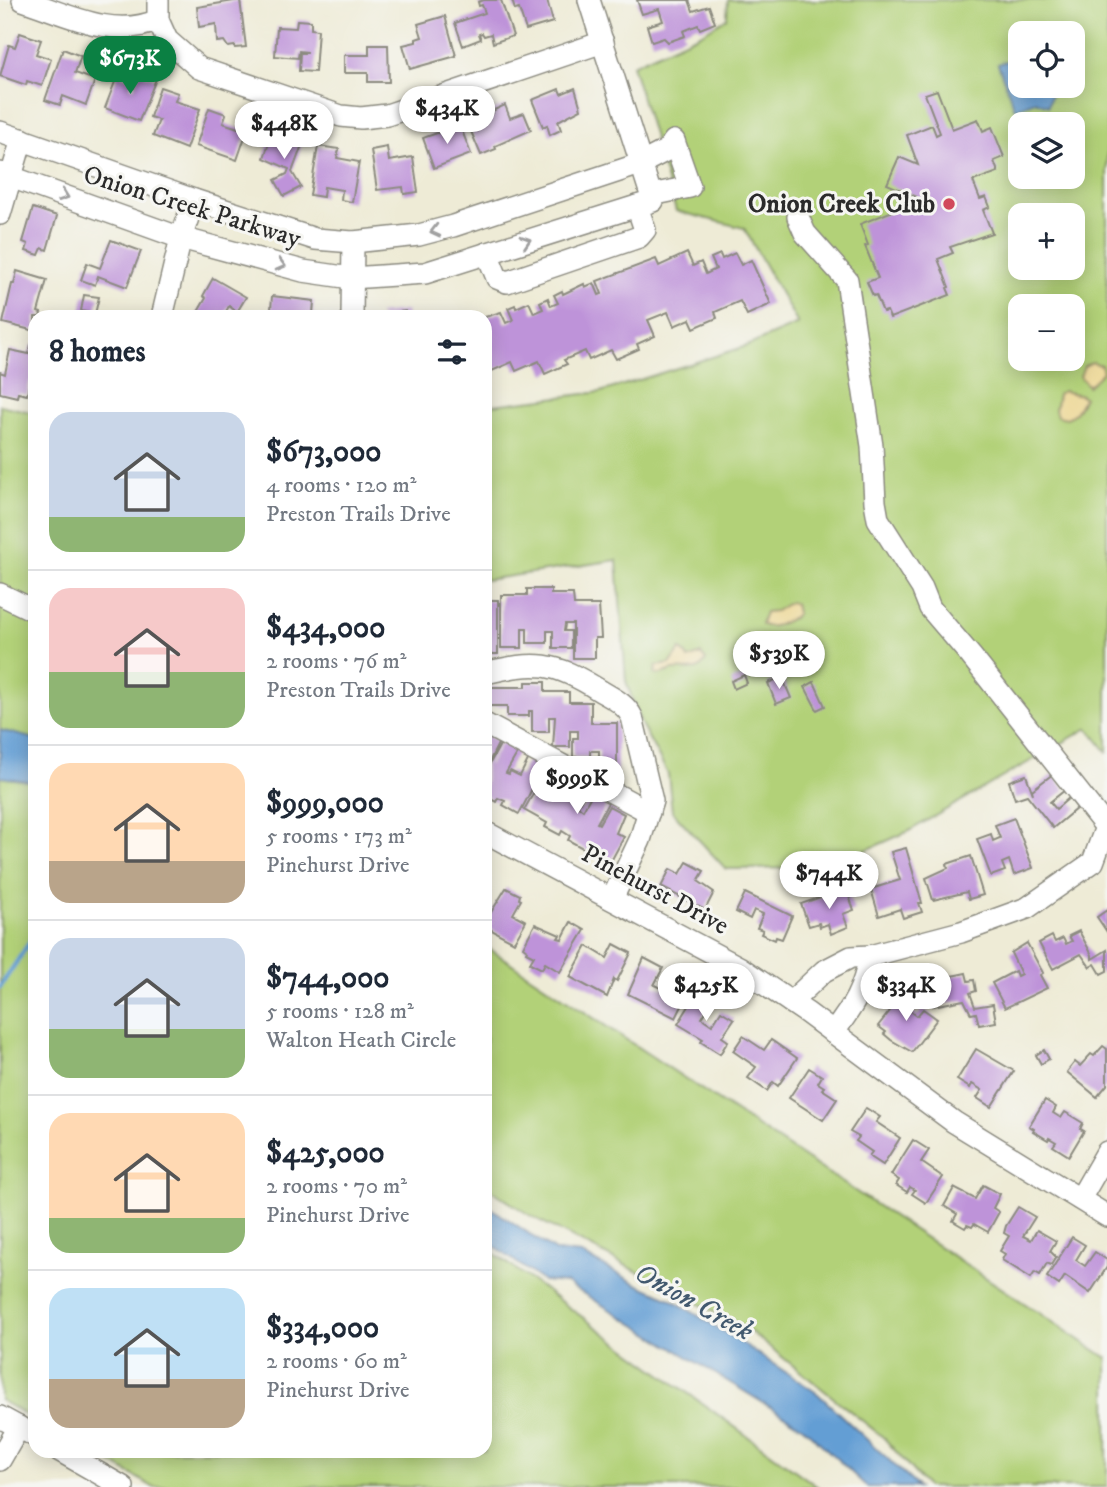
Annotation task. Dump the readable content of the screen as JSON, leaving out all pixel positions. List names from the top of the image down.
{
  "streets": {
    "street": ["Onion Creek Parkway", "Pinehurst Drive"]
  },
  "water": ["Onion Creek"],
  "places": ["Onion Creek Club"],
  "page": {
    "map_buttons": ["+", "−"],
    "price": [
      "$673K",
      "$434K",
      "$448K",
      "$539K",
      "$999K",
      "$744K",
      "$425K",
      "$334K"
    ],
    "heading": "8 homes",
    "list": [
      {
        "name": "$673,000",
        "note": "4 rooms · 120 m² · Preston Trails Drive"
      },
      {
        "name": "$434,000",
        "note": "2 rooms · 76 m² · Preston Trails Drive"
      },
      {
        "name": "$999,000",
        "note": "5 rooms · 173 m² · Pinehurst Drive"
      },
      {
        "name": "$744,000",
        "note": "5 rooms · 128 m² · Walton Heath Circle"
      },
      {
        "name": "$425,000",
        "note": "2 rooms · 70 m² · Pinehurst Drive"
      },
      {
        "name": "$334,000",
        "note": "2 rooms · 60 m² · Pinehurst Drive"
      }
    ]
  }
}
